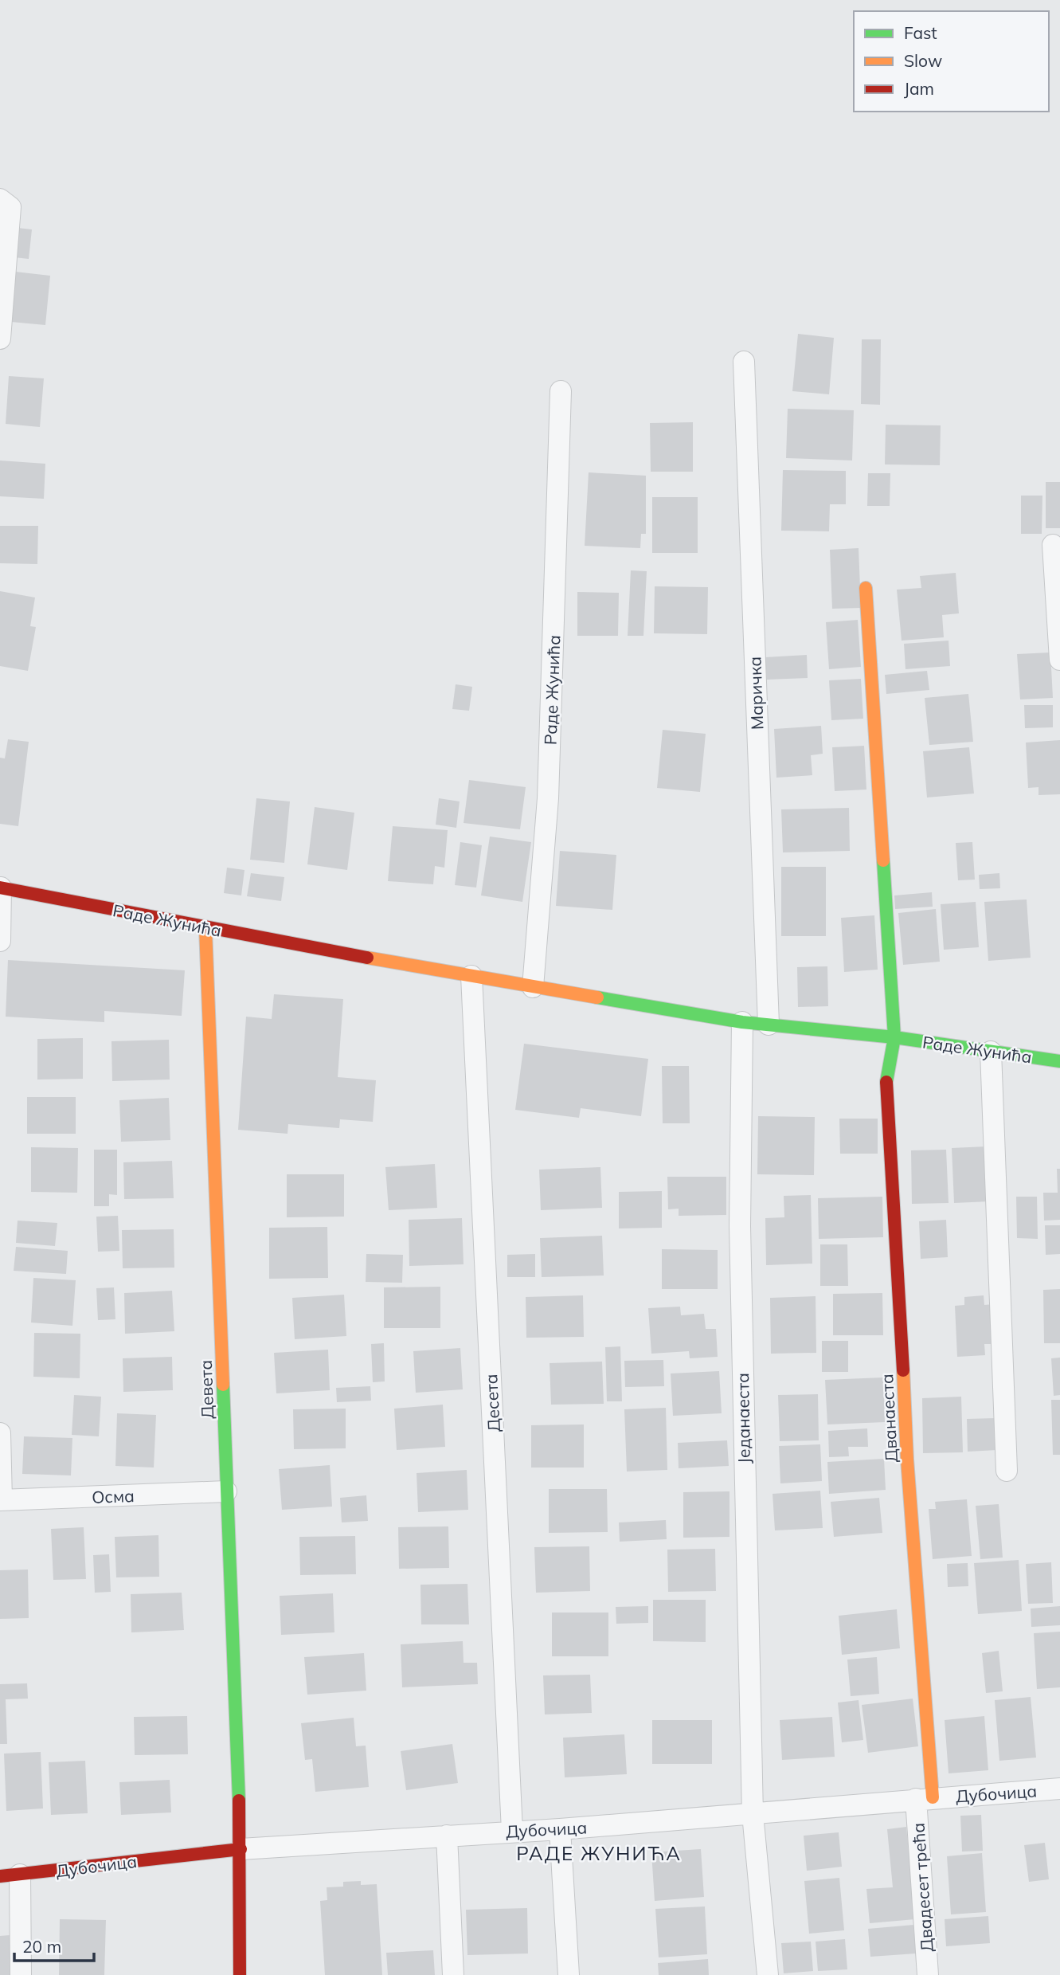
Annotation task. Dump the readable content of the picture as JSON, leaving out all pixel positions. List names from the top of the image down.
{
  "streets": {
    "street": [
      "Раде Жунића",
      "Маричка",
      "Девета",
      "Десета",
      "Једанаеста",
      "Дванаеста",
      "Осма",
      "Дубочица",
      "Двадесет трећа"
    ]
  },
  "crossings": [
    ["Раде Жунића", "Маричка"],
    ["Раде Жунића", "Девета"],
    ["Раде Жунића", "Десета"],
    ["Раде Жунића", "Једанаеста"],
    ["Раде Жунића", "Дванаеста"],
    ["Девета", "Осма"],
    ["Девета", "Дубочица"],
    ["Десета", "Дубочица"],
    ["Једанаеста", "Дубочица"],
    ["Дванаеста", "Дубочица"],
    ["Дванаеста", "Двадесет трећа"],
    ["Дубочица", "Двадесет трећа"]
  ],
  "districts": ["РАДЕ ЖУНИЋА"],
  "legend": ["Fast", "Slow", "Jam"],
  "scale_bar": "20 m"
}
